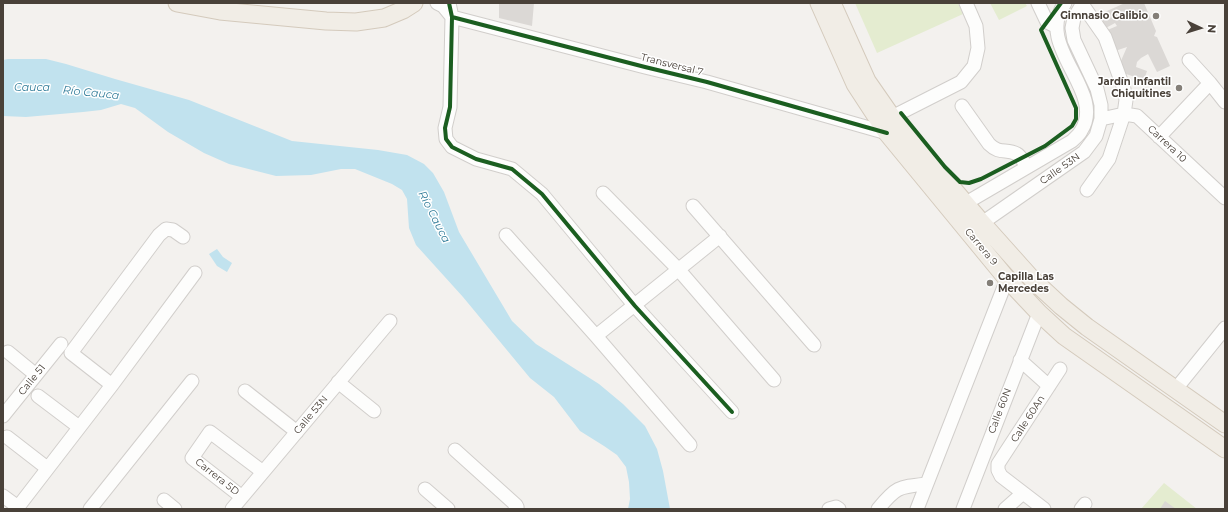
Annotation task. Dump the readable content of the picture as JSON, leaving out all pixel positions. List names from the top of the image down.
{
  "streets": {
    "main road": ["Carrera 9"],
    "street": [
      "Transversal 7",
      "Carrera 10",
      "Calle 53N",
      "Calle 51",
      "Calle 60N",
      "Calle 60An",
      "Carrera 5D"
    ]
  },
  "crossings": [
    ["Transversal 7", "Carrera 9"],
    ["Calle 53N", "Carrera 9"],
    ["Calle 53N", "Carrera 5D"],
    ["Carrera 9", "Calle 60N"]
  ],
  "water": ["Cauca", "Río Cauca"],
  "places": ["Gimnasio Calibio", "Jardín Infantil Chiquitines", "Capilla Las Mercedes"],
  "north": "right"
}
